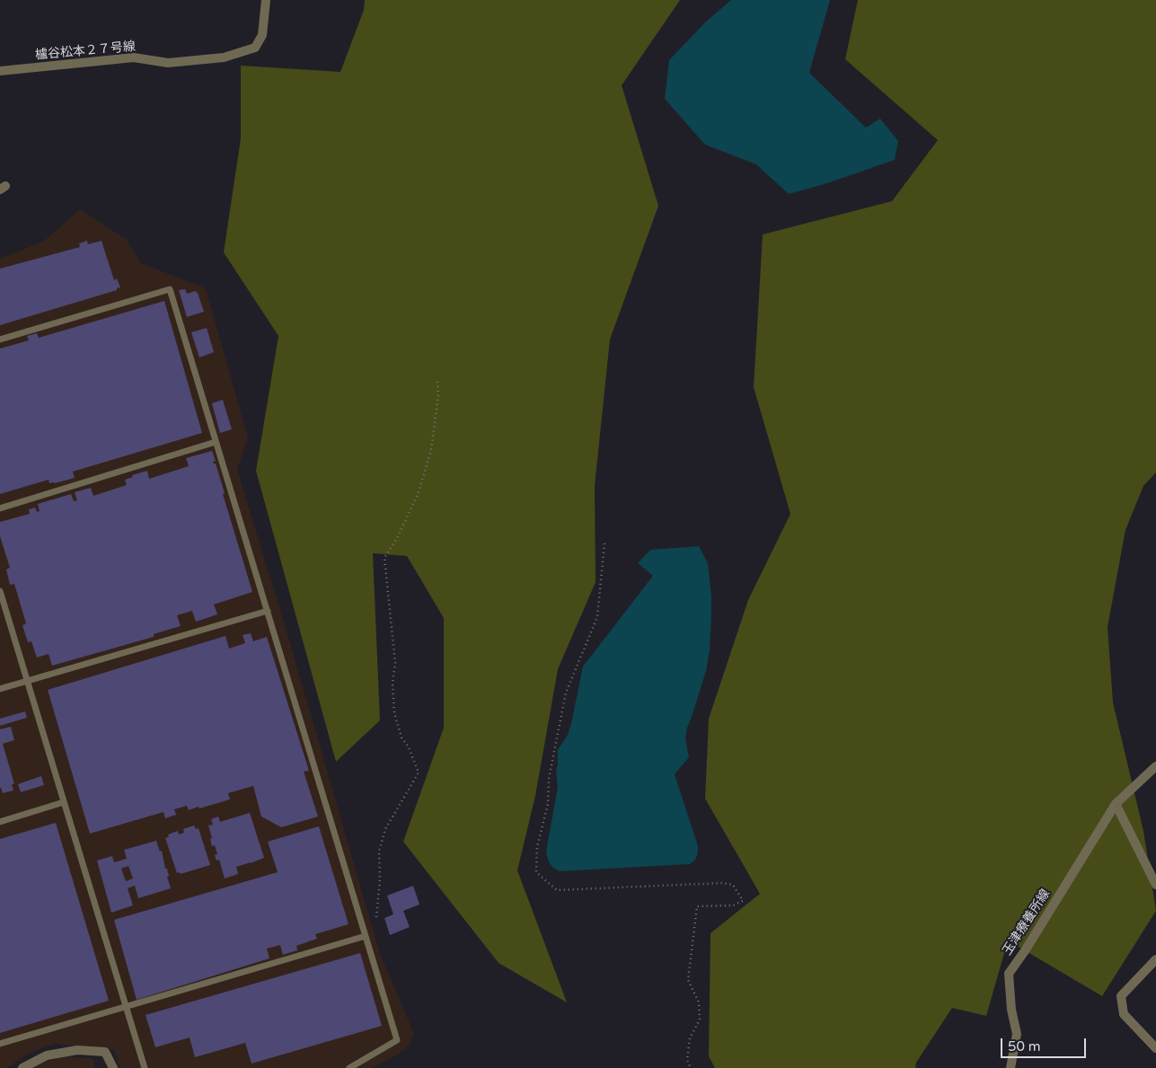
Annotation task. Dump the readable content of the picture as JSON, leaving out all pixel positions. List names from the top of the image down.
{
  "streets": {
    "street": ["櫨谷松本２７号線", "玉津療養所線"]
  },
  "scale_bar": "50 m"
}
